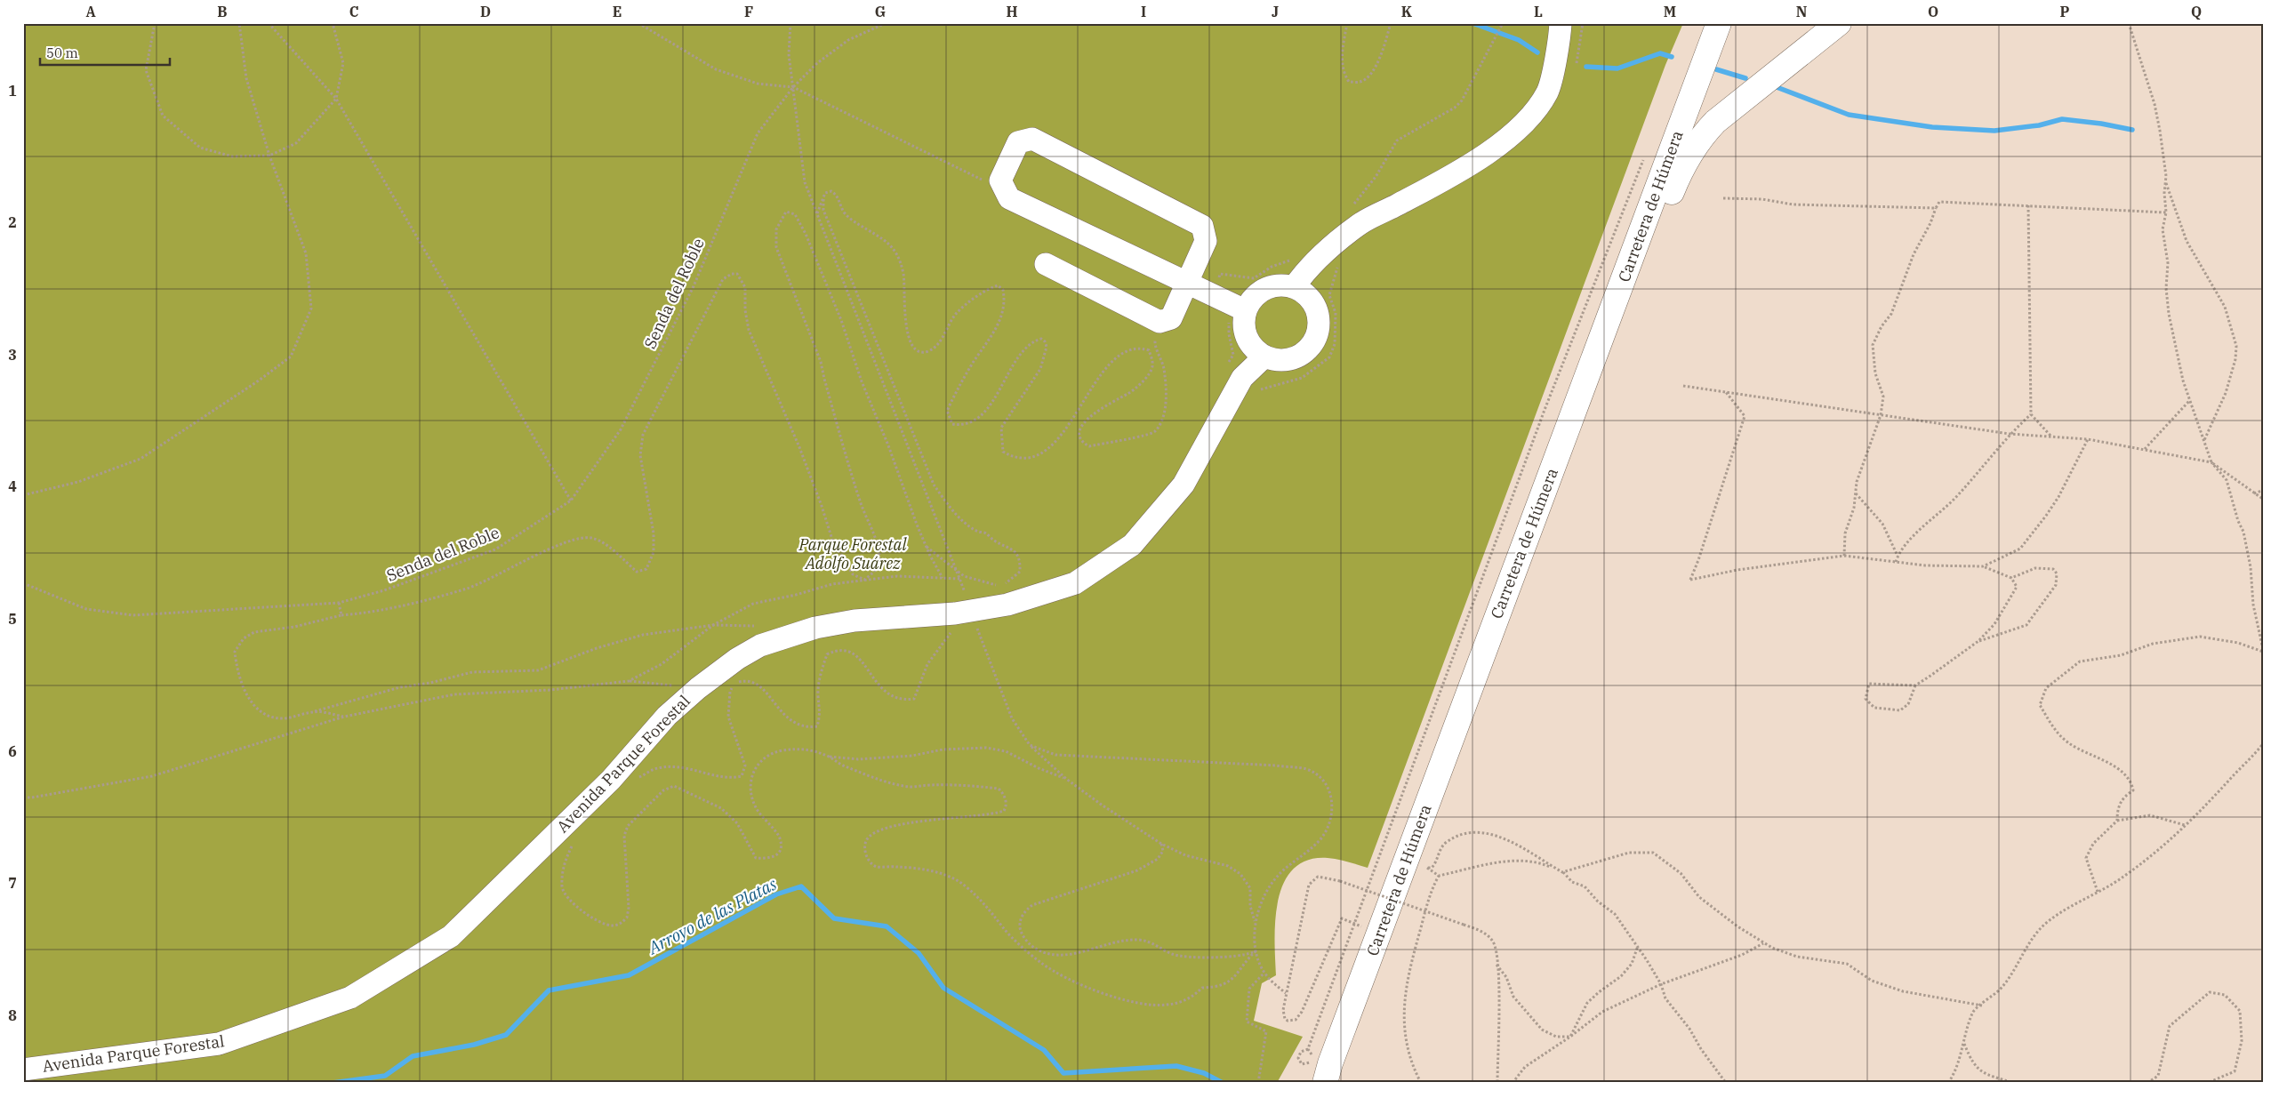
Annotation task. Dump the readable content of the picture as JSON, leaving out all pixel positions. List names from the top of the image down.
{
  "streets": {
    "main road": ["Carretera de Húmera"],
    "street": ["Avenida Parque Forestal"],
    "path": ["Senda del Roble"]
  },
  "water": ["Arroyo de las Platas"],
  "parks": ["Parque Forestal Adolfo Suárez"],
  "scale_bar": "50 m",
  "grid": {
    "columns": [
      "A",
      "B",
      "C",
      "D",
      "E",
      "F",
      "G",
      "H",
      "I",
      "J",
      "K",
      "L",
      "M",
      "N",
      "O",
      "P",
      "Q"
    ],
    "rows": [
      "1",
      "2",
      "3",
      "4",
      "5",
      "6",
      "7",
      "8"
    ]
  }
}
